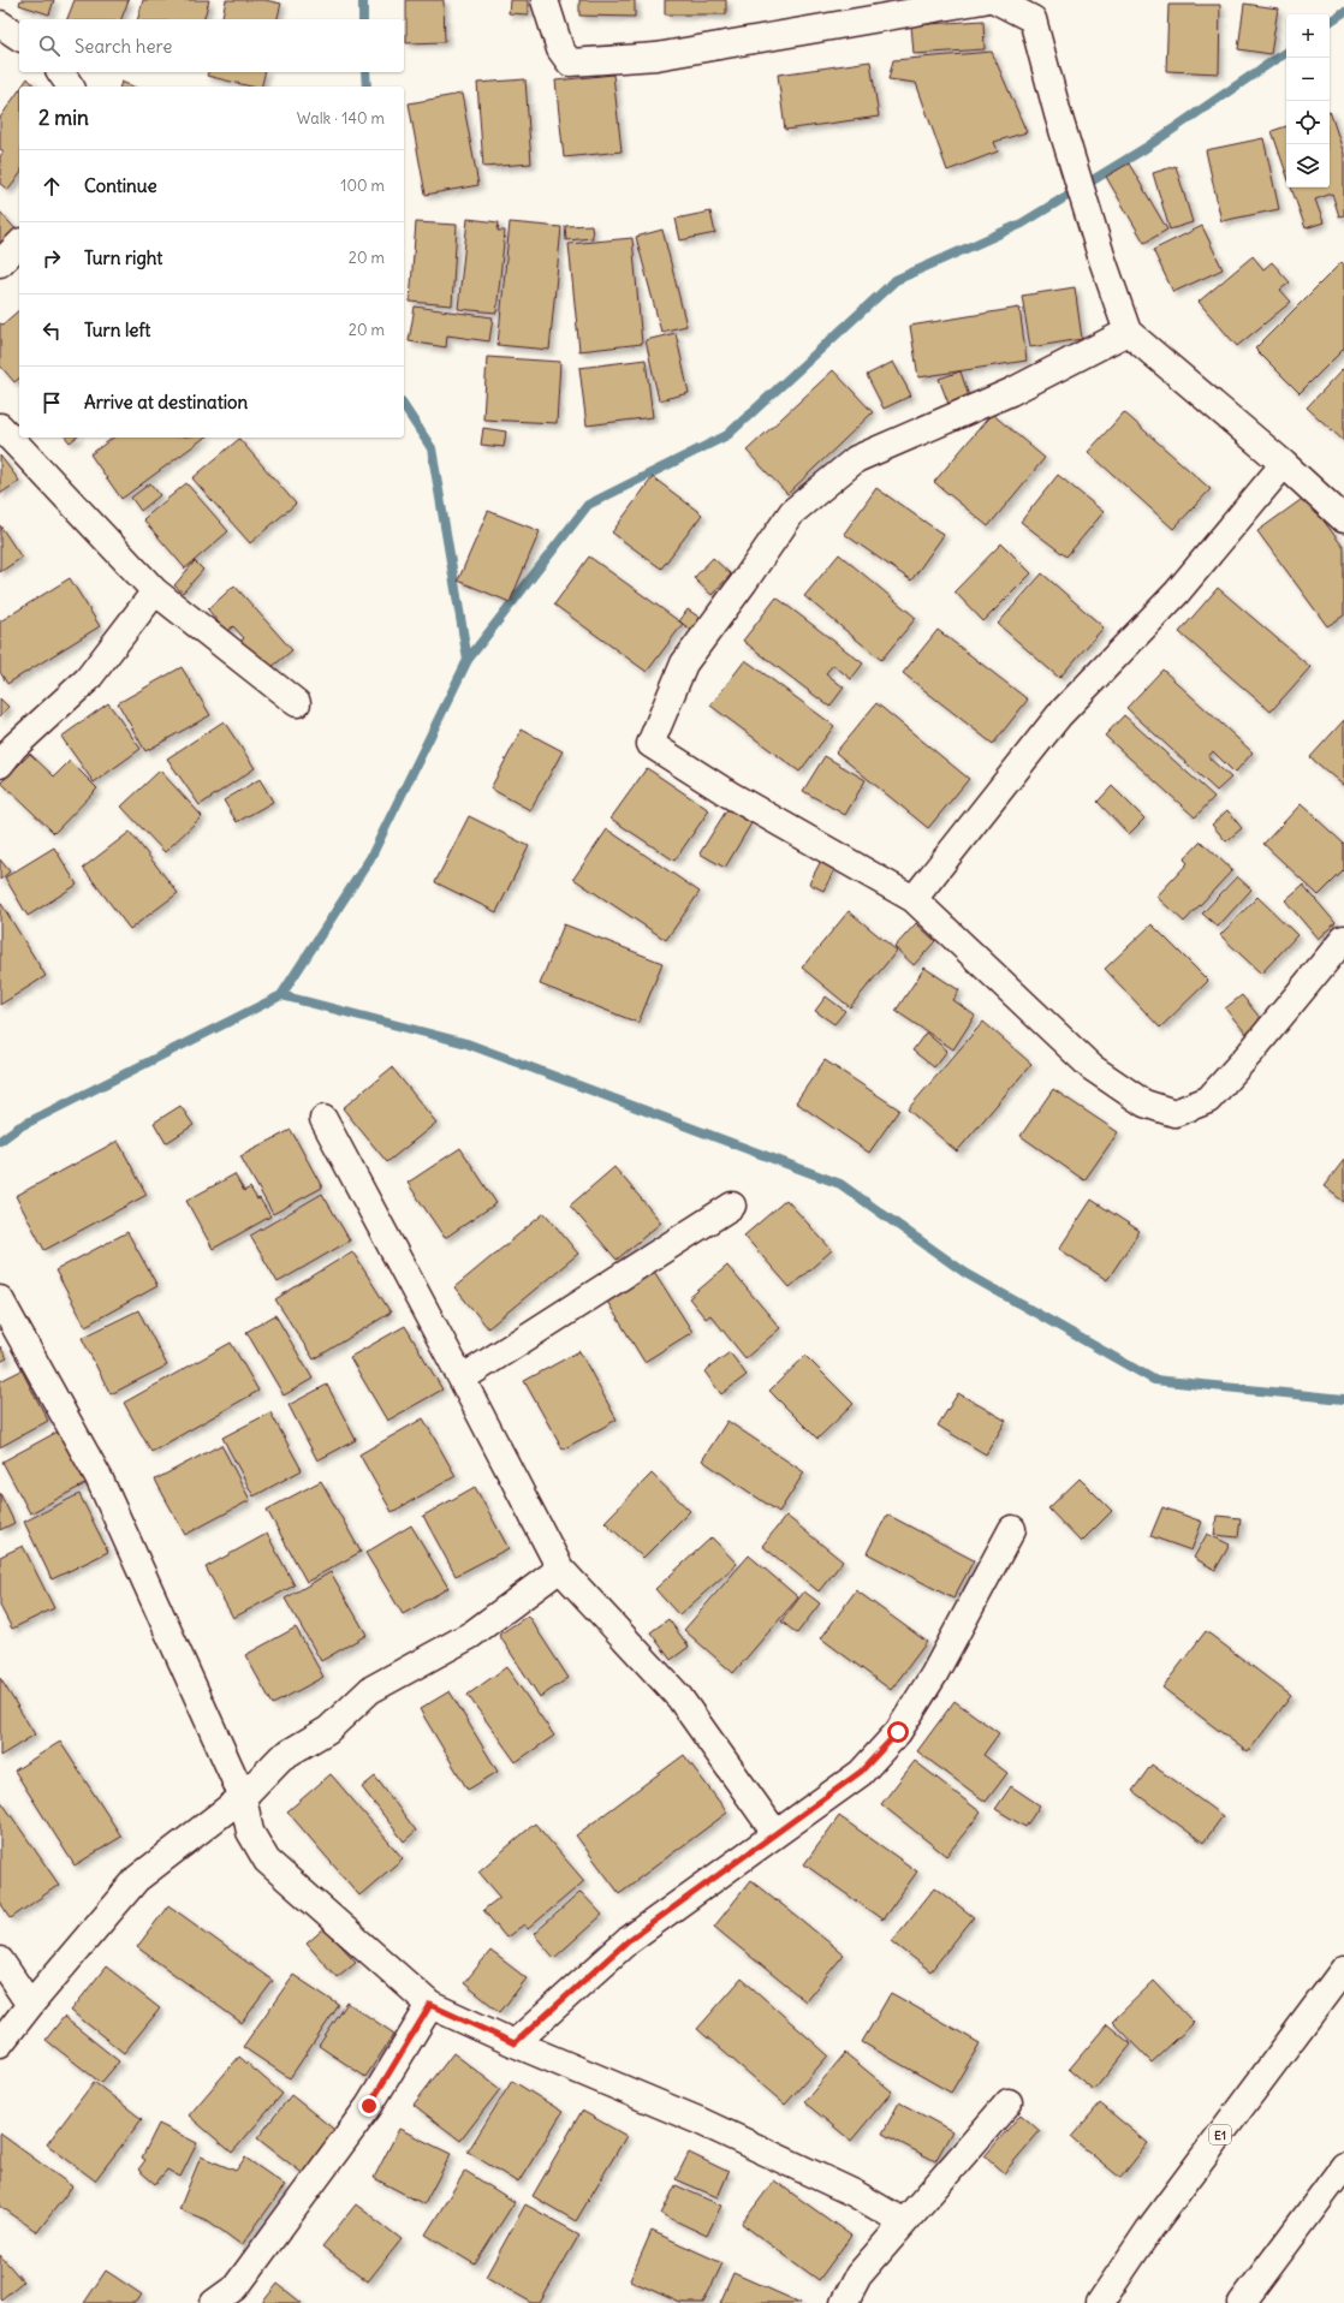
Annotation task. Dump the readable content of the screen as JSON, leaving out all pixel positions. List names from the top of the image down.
{
  "streets": {
    "main road": ["E1"]
  },
  "page": {
    "map_buttons": ["+", "−"],
    "search": "Search here",
    "heading": ["2 min", "Walk · 140 m"],
    "list": [
      ["Continue", "100 m"],
      ["Turn right", "20 m"],
      ["Turn left", "20 m"],
      "Arrive at destination"
    ]
  }
}
